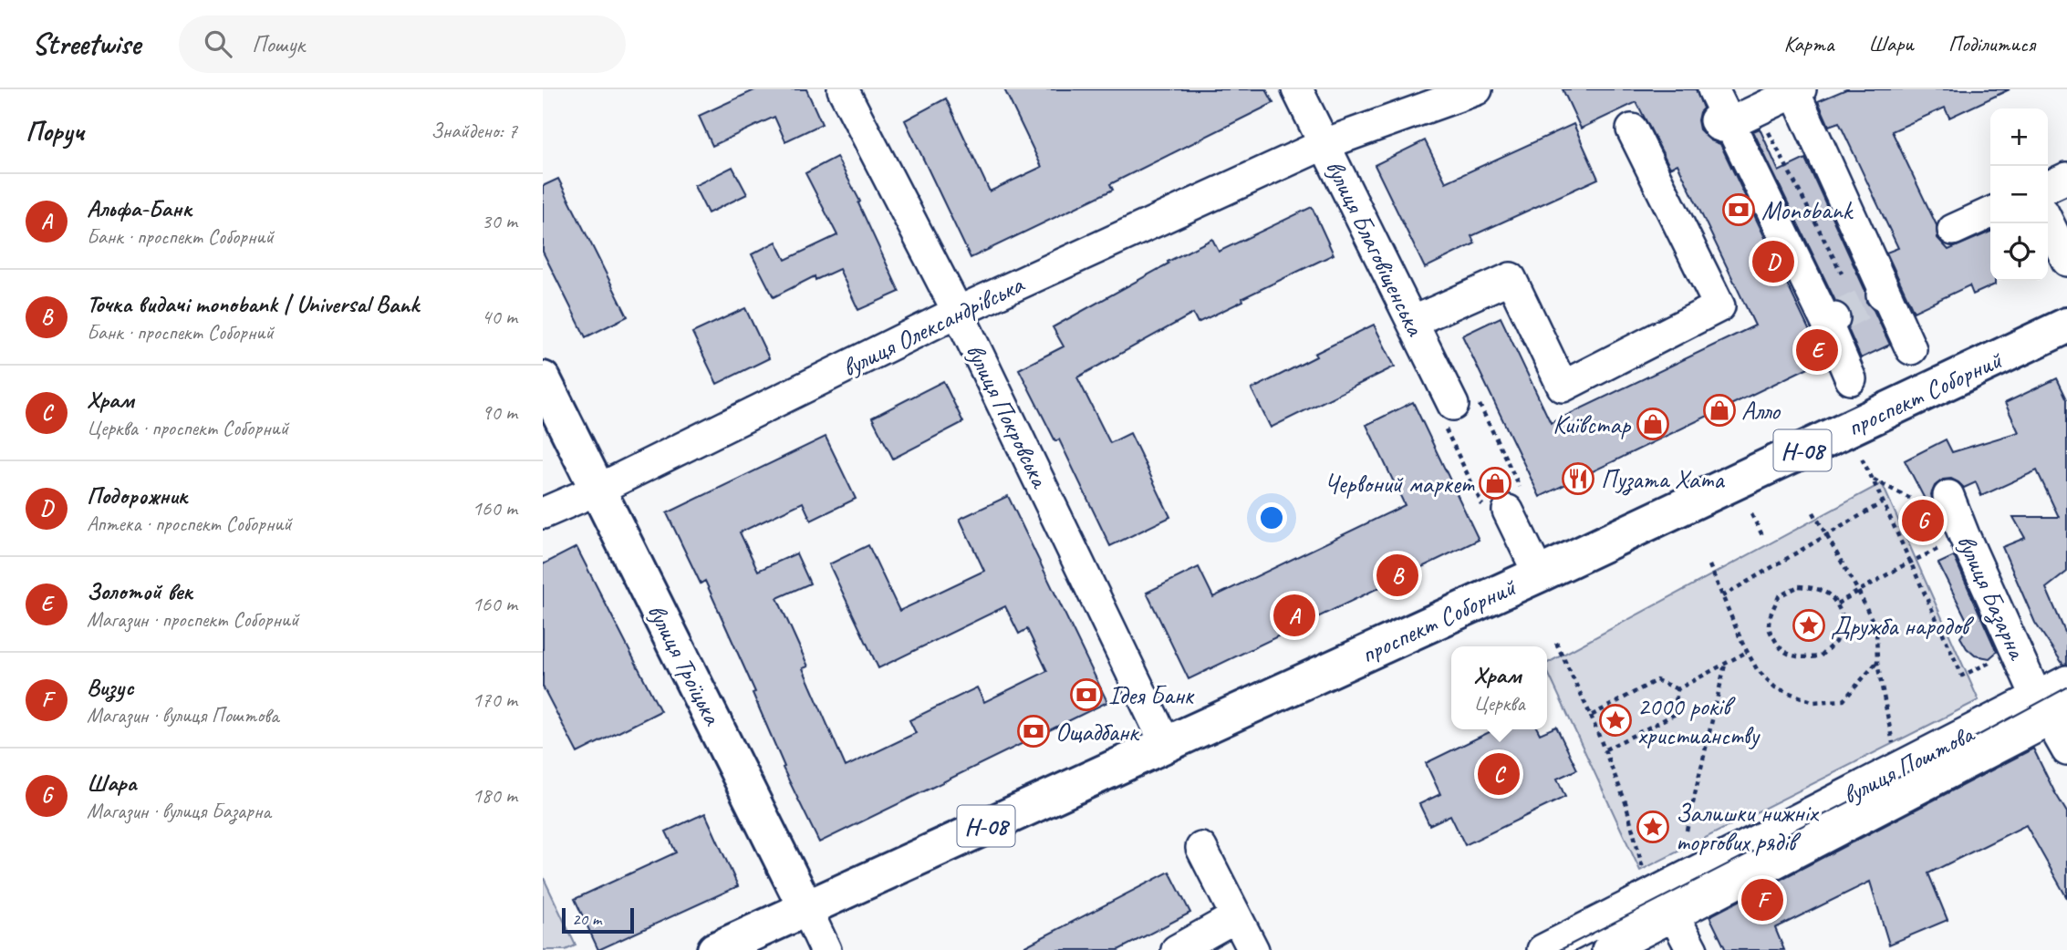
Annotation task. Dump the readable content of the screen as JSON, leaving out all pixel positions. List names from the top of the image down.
{
  "streets": {
    "main road": ["проспект Соборний", "Н-08", "вулиця Троїцька"],
    "street": [
      "вулиця Благовіщенська",
      "вулиця Олександрівська",
      "вулиця Покровська",
      "вулиця Базарна",
      "вулиця Поштова"
    ]
  },
  "crossings": [
    ["вулиця Благовіщенська", "вулиця Олександрівська"],
    ["вулиця Олександрівська", "вулиця Покровська"],
    ["вулиця Олександрівська", "вулиця Троїцька"],
    ["проспект Соборний", "вулиця Покровська"],
    ["проспект Соборний", "вулиця Троїцька"],
    ["вулиця Базарна", "вулиця Поштова"]
  ],
  "places": {
    "bank": ["Monobank", "Ідея Банк", "Ощадбанк"],
    "shop": ["Алло", "Київстар", "Червоний маркет"],
    "restaurant": ["Пузата Хата"],
    "place": ["Дружба народов", "2000 років христианству", "Залишки нижніх торгових рядів"]
  },
  "scale_bar": "20 m",
  "page": {
    "header": "Streetwise",
    "search": "Пошук",
    "nav": ["Карта", "Шари", "Поділитися"],
    "heading": ["Поруч", "Знайдено: 7"],
    "map_buttons": ["+", "−"],
    "list": [
      {
        "mark": "A",
        "name": "Альфа-Банк",
        "note": "Банк · проспект Соборний",
        "value": "30 m"
      },
      {
        "mark": "B",
        "name": "Точка видачі monobank | Universal Bank",
        "note": "Банк · проспект Соборний",
        "value": "40 m"
      },
      {
        "mark": "C",
        "name": "Храм",
        "note": "Церква · проспект Соборний",
        "value": "90 m"
      },
      {
        "mark": "D",
        "name": "Подорожник",
        "note": "Аптека · проспект Соборний",
        "value": "160 m"
      },
      {
        "mark": "E",
        "name": "Золотой век",
        "note": "Магазин · проспект Соборний",
        "value": "160 m"
      },
      {
        "mark": "F",
        "name": "Визус",
        "note": "Магазин · вулиця Поштова",
        "value": "170 m"
      },
      {
        "mark": "G",
        "name": "Шара",
        "note": "Магазин · вулиця Базарна",
        "value": "180 m"
      }
    ],
    "pins": [
      "D",
      "E",
      "G",
      "B",
      "A",
      "C",
      "F"
    ],
    "popup": ["Храм", "Церква"],
    "scale": "20 m"
  }
}
